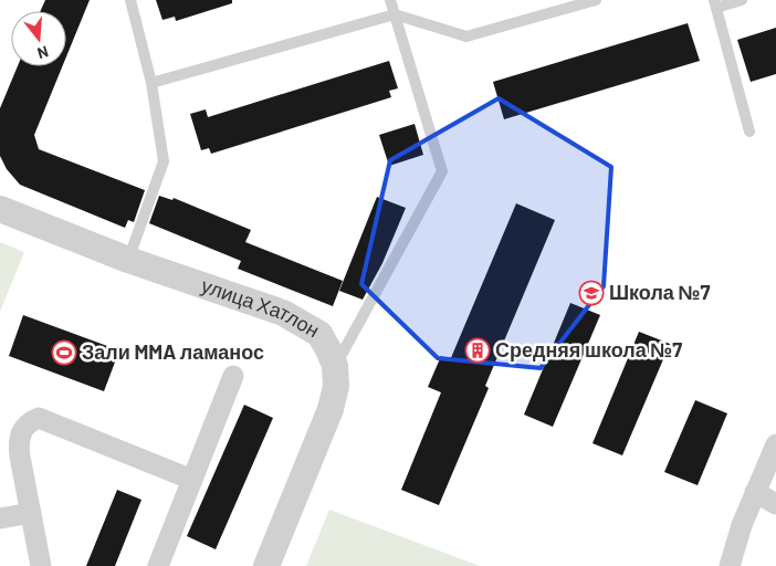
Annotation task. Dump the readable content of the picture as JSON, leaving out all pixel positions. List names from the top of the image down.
{
  "streets": {
    "street": ["улица Хатлон"]
  },
  "places": {
    "school or university": ["Школа №7"],
    "building": ["Средняя школа №7"],
    "sports": ["Зали MMA ламанос"]
  },
  "north": "bottom"
}
